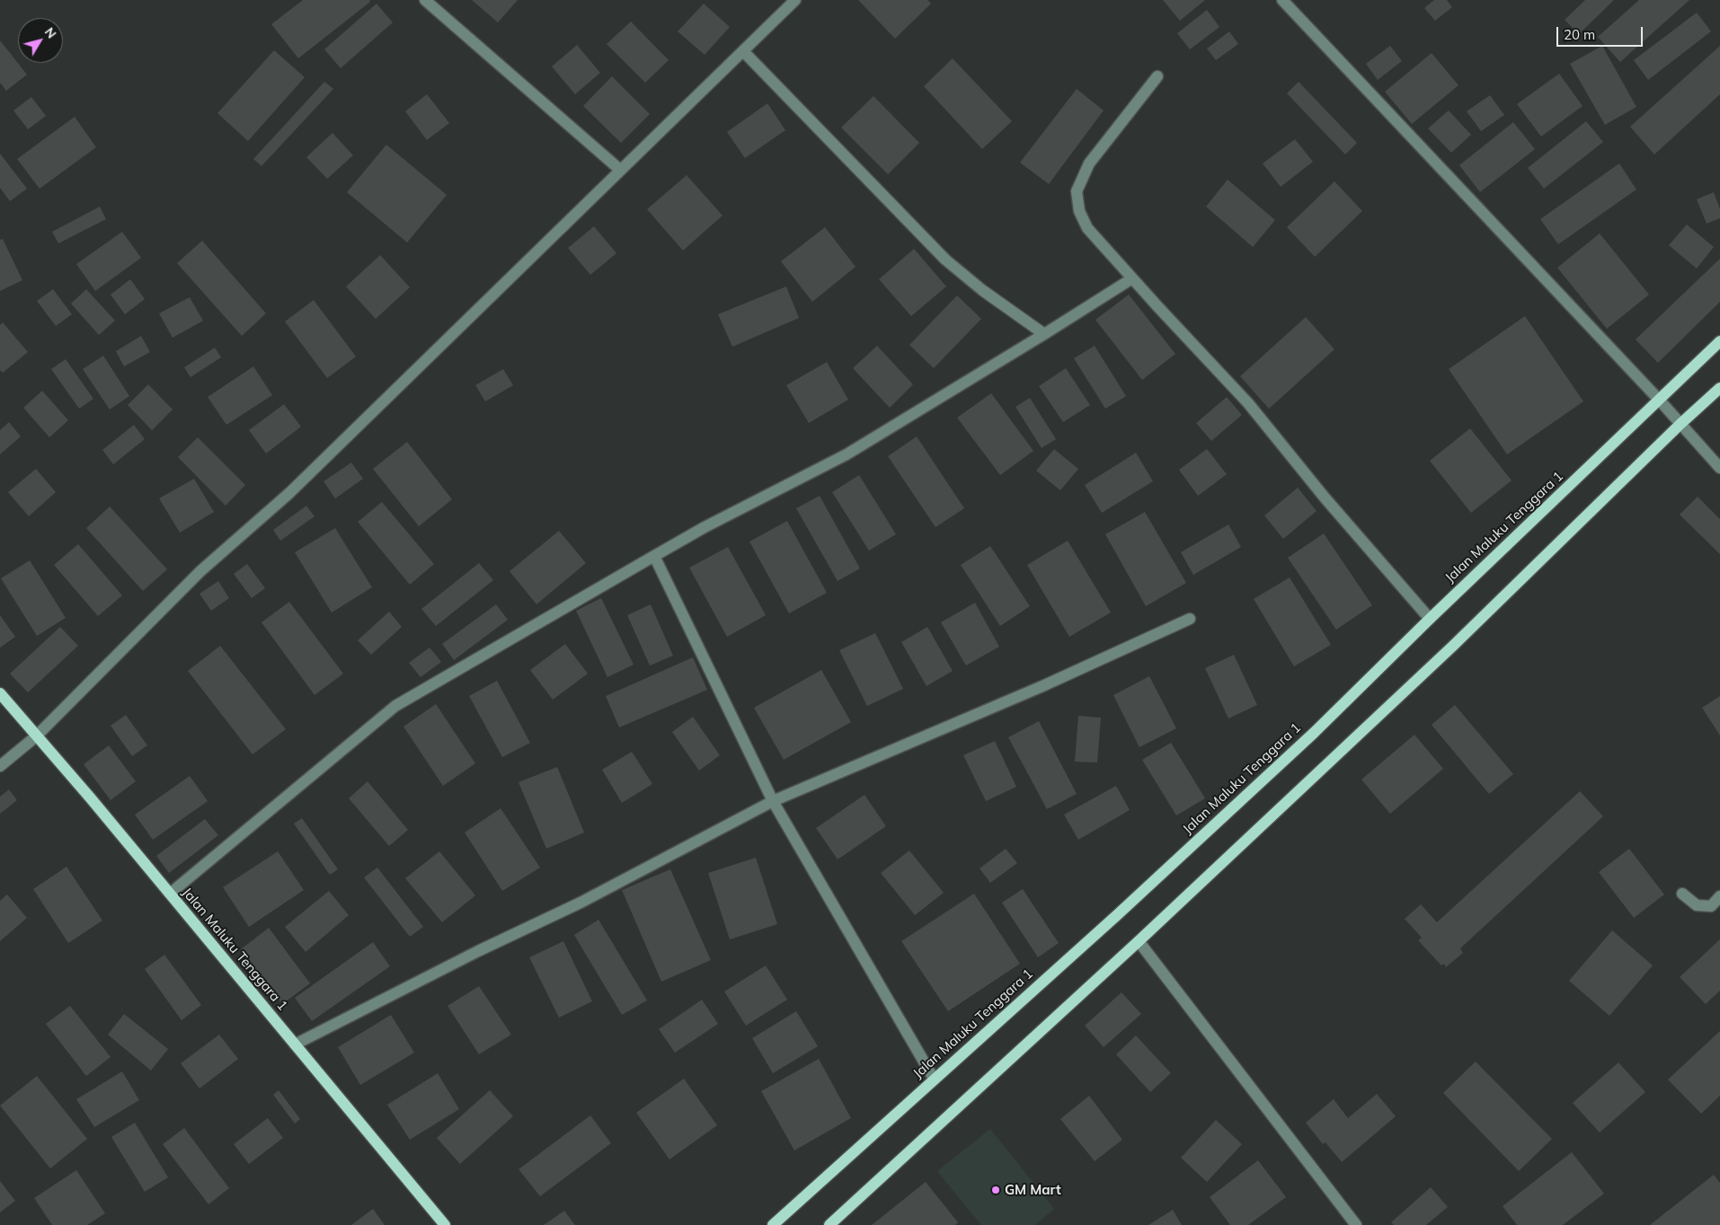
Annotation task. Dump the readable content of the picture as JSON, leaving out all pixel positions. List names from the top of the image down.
{
  "streets": {
    "main road": ["Jalan Maluku Tenggara 1"]
  },
  "places": ["GM Mart"],
  "scale_bar": "20 m",
  "north": "top right"
}
